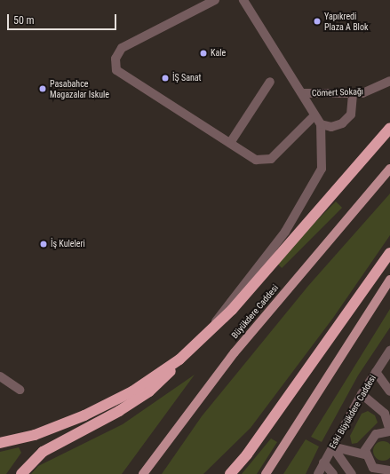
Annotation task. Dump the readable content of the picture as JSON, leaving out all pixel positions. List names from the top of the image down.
{
  "streets": {
    "main road": ["Büyükdere Caddesi"],
    "street": ["Cömert Sokağı", "Eski Büyükdere Caddesi"]
  },
  "places": [
    "Yapıkredi Plaza A Blok",
    "Kale",
    "İŞ Sanat",
    "Pasabahce Magazalar Iskule",
    "İş Kuleleri"
  ],
  "scale_bar": "50 m"
}
